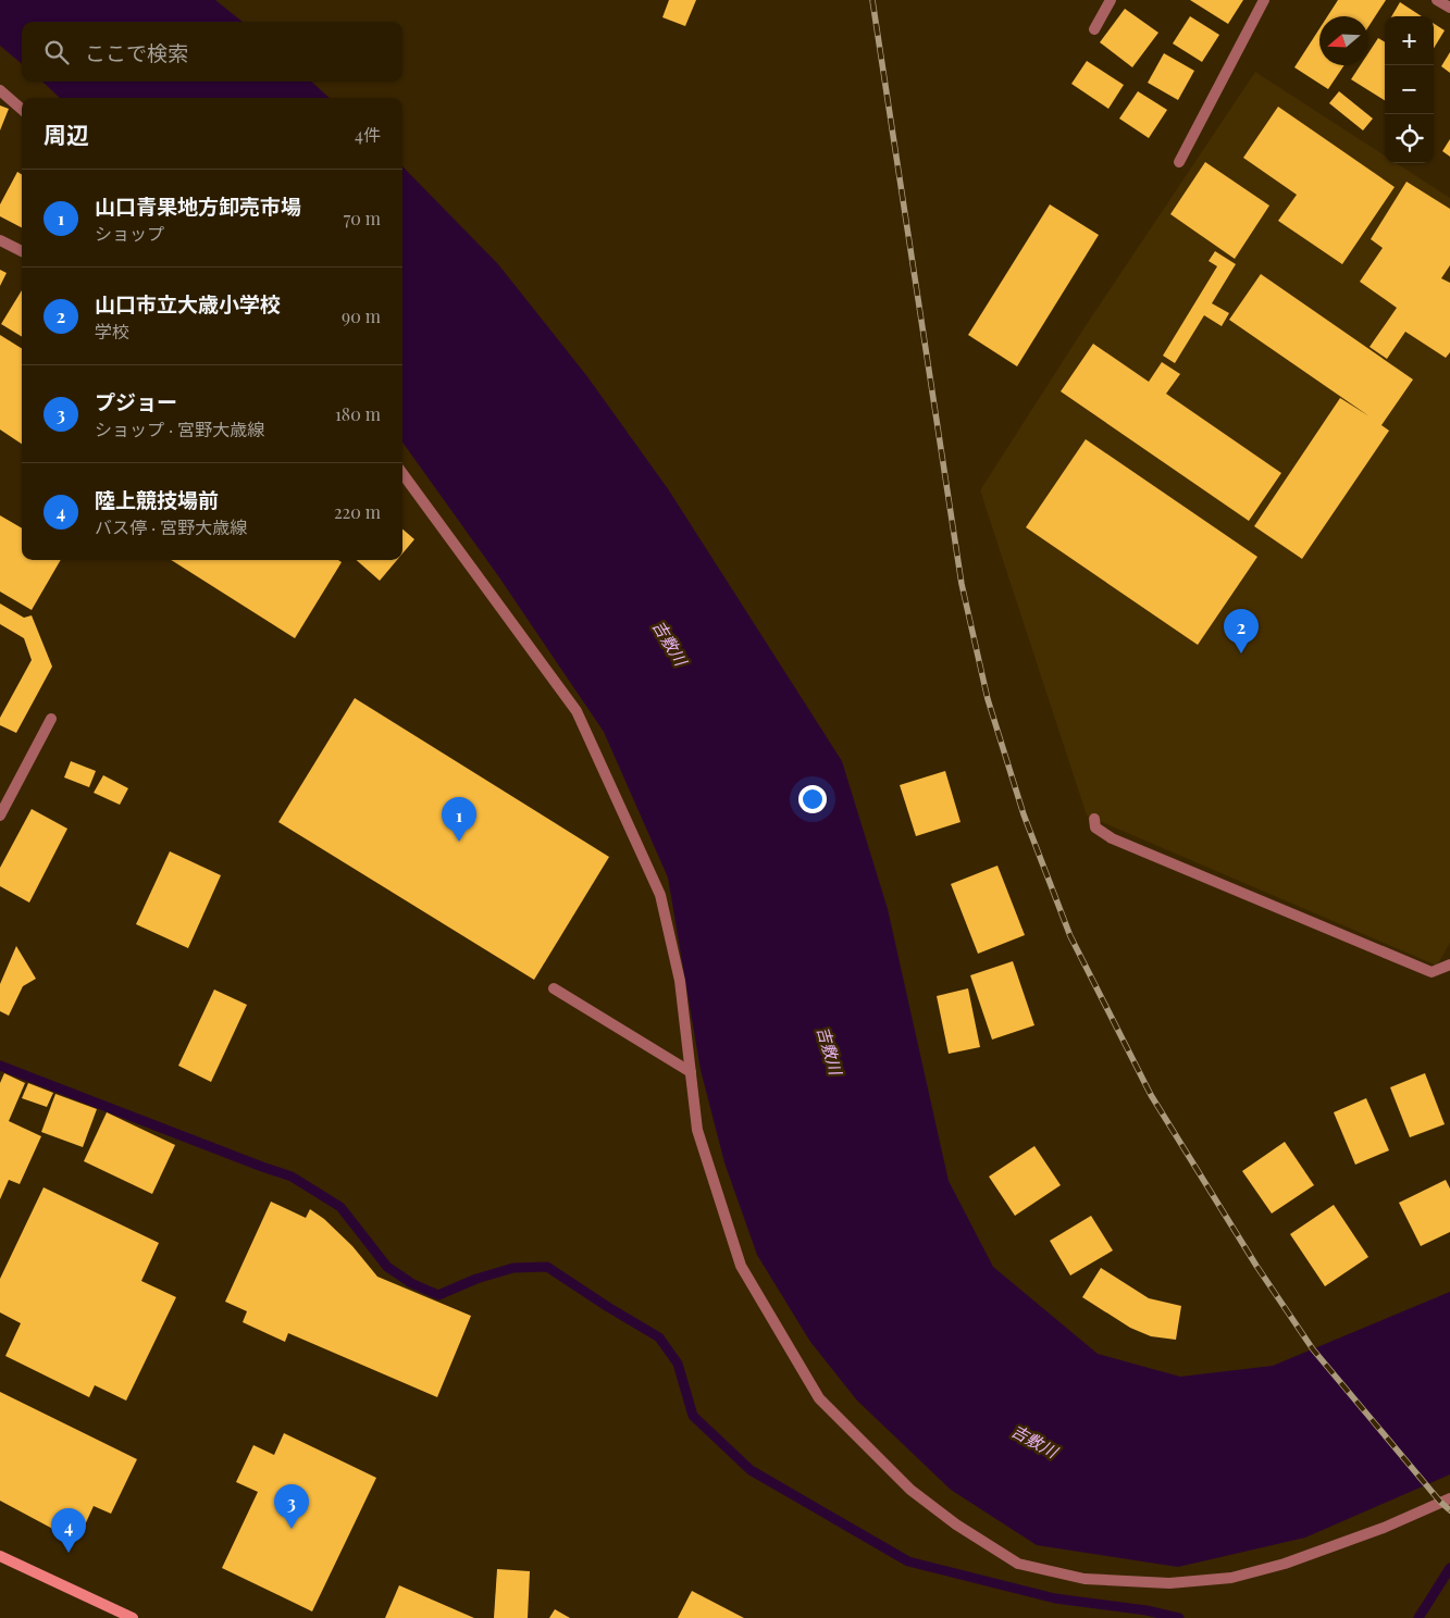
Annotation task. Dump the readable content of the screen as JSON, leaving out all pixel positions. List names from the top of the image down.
{
  "water": ["吉敷川"],
  "north": "left",
  "page": {
    "map_buttons": ["+", "−"],
    "search": "ここで検索",
    "heading": ["周辺", "4件"],
    "list": [
      {
        "mark": "1",
        "name": "山口青果地方卸売市場",
        "note": "ショップ",
        "value": "70 m"
      },
      {
        "mark": "2",
        "name": "山口市立大歳小学校",
        "note": "学校",
        "value": "90 m"
      },
      {
        "mark": "3",
        "name": "プジョー",
        "note": "ショップ · 宮野大歳線",
        "value": "180 m"
      },
      {
        "mark": "4",
        "name": "陸上競技場前",
        "note": "バス停 · 宮野大歳線",
        "value": "220 m"
      }
    ],
    "pins": [
      "2",
      "1",
      "3",
      "4"
    ]
  }
}
